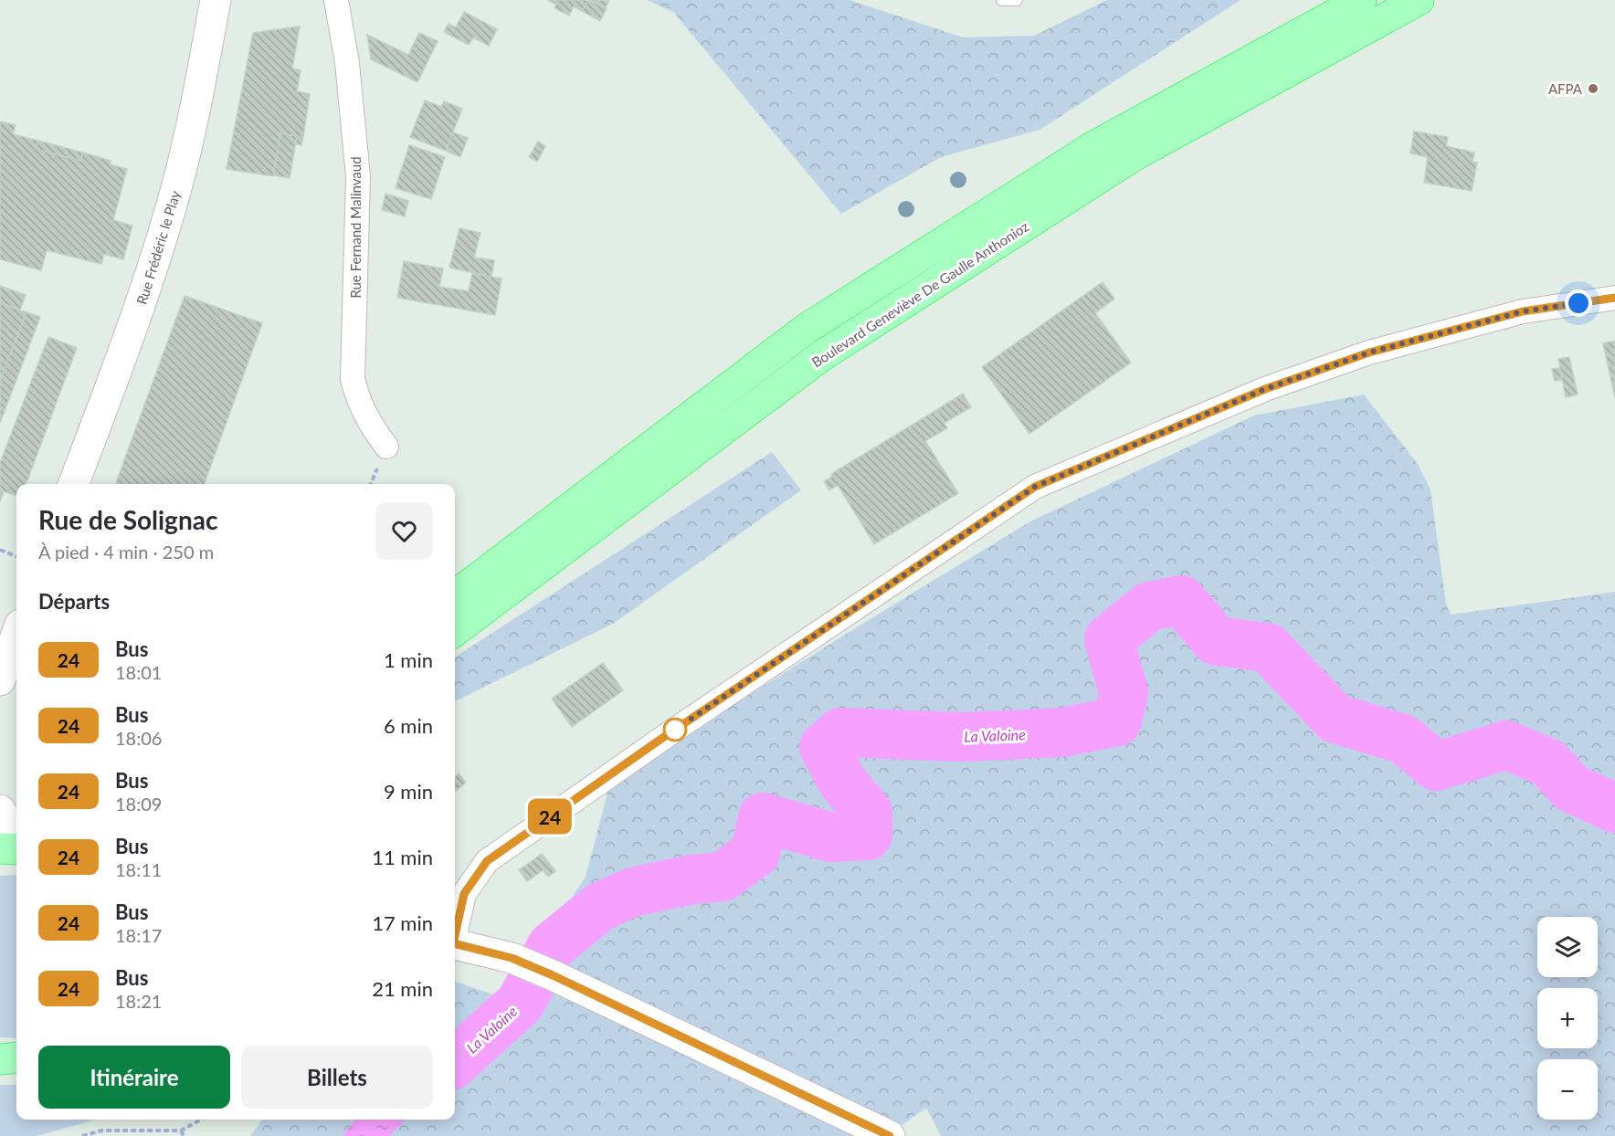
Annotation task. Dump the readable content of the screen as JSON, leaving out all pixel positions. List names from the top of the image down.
{
  "streets": {
    "main road": ["Boulevard Geneviève De Gaulle Anthonioz"],
    "street": ["Rue Fernand Malinvaud", "Rue Frédéric le Play"]
  },
  "water": ["La Valoine"],
  "places": ["AFPA"],
  "lines": ["bus line 24"],
  "page": {
    "on_map": "24",
    "heading": [
      ["Rue de Solignac", "À pied · 4 min · 250 m"],
      "Départs"
    ],
    "list": [
      {
        "mark": "24",
        "name": "Bus",
        "note": "18:01",
        "value": "1 min"
      },
      {
        "mark": "24",
        "name": "Bus",
        "note": "18:06",
        "value": "6 min"
      },
      {
        "mark": "24",
        "name": "Bus",
        "note": "18:09",
        "value": "9 min"
      },
      {
        "mark": "24",
        "name": "Bus",
        "note": "18:11",
        "value": "11 min"
      },
      {
        "mark": "24",
        "name": "Bus",
        "note": "18:17",
        "value": "17 min"
      },
      {
        "mark": "24",
        "name": "Bus",
        "note": "18:21",
        "value": "21 min"
      }
    ],
    "map_buttons": ["+", "−"],
    "buttons": ["Itinéraire", "Billets"]
  }
}
